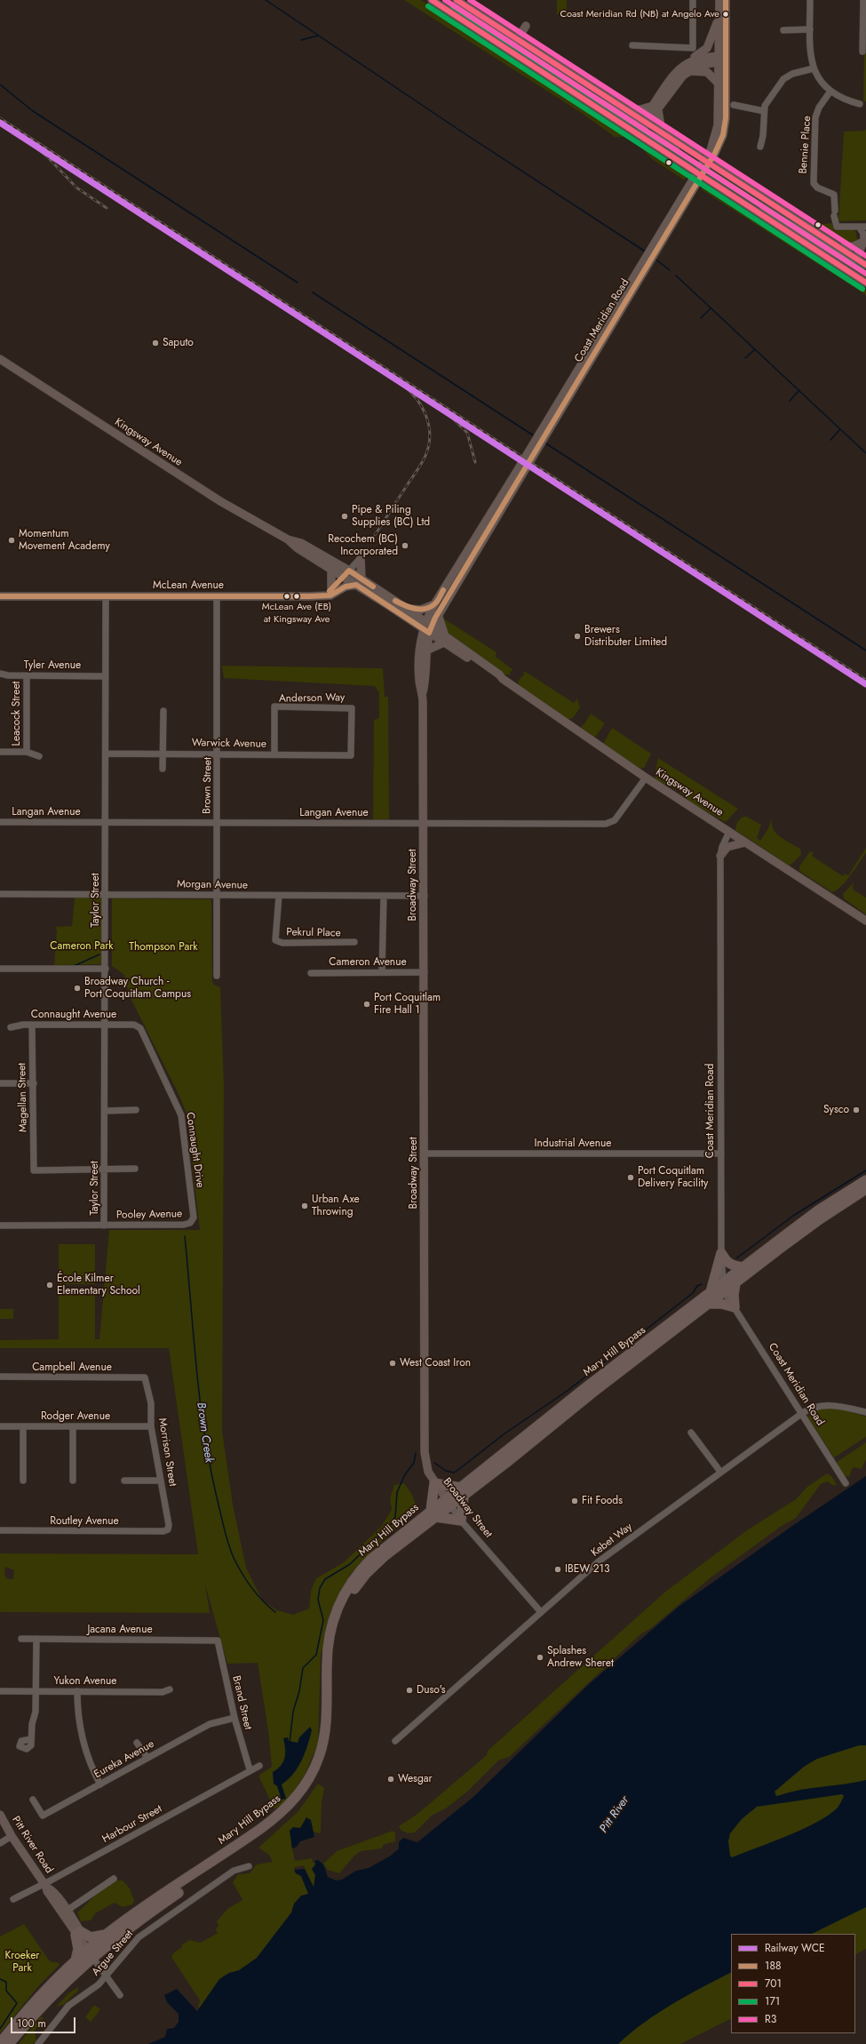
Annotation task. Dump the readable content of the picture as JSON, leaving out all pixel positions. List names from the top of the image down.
{
  "streets": {
    "highway": ["Mary Hill Bypass"],
    "main road": [
      "Coast Meridian Road",
      "Kingsway Avenue",
      "McLean Avenue",
      "Broadway Street",
      "Pitt River Road"
    ],
    "street": [
      "Bennie Place",
      "Tyler Avenue",
      "Anderson Way",
      "Leacock Street",
      "Warwick Avenue",
      "Brown Street",
      "Langan Avenue",
      "Morgan Avenue",
      "Taylor Street",
      "Pekrul Place",
      "Cameron Avenue",
      "Connaught Avenue",
      "Magellan Street",
      "Industrial Avenue",
      "Connaught Drive",
      "Pooley Avenue",
      "Campbell Avenue",
      "Rodger Avenue",
      "Morrison Street",
      "Routley Avenue",
      "Kebet Way",
      "Jacana Avenue",
      "Yukon Avenue",
      "Brand Street",
      "Eureka Avenue",
      "Harbour Street",
      "Argue Street"
    ]
  },
  "crossings": [
    ["Coast Meridian Road", "Kingsway Avenue"],
    ["Coast Meridian Road", "Broadway Street"],
    ["Coast Meridian Road", "Industrial Avenue"],
    ["Coast Meridian Road", "Mary Hill Bypass"],
    ["Coast Meridian Road", "Kebet Way"],
    ["Kingsway Avenue", "McLean Avenue"],
    ["Kingsway Avenue", "Langan Avenue"],
    ["Kingsway Avenue", "Broadway Street"],
    ["McLean Avenue", "Brown Street"],
    ["McLean Avenue", "Taylor Street"],
    ["Tyler Avenue", "Leacock Street"],
    ["Tyler Avenue", "Taylor Street"],
    ["Anderson Way", "Warwick Avenue"],
    ["Warwick Avenue", "Brown Street"],
    ["Warwick Avenue", "Taylor Street"],
    ["Brown Street", "Langan Avenue"],
    ["Brown Street", "Morgan Avenue"],
    ["Langan Avenue", "Broadway Street"],
    ["Langan Avenue", "Taylor Street"],
    ["Morgan Avenue", "Broadway Street"],
    ["Morgan Avenue", "Taylor Street"],
    ["Morgan Avenue", "Pekrul Place"],
    ["Broadway Street", "Cameron Avenue"],
    ["Broadway Street", "Industrial Avenue"],
    ["Broadway Street", "Mary Hill Bypass"],
    ["Broadway Street", "Kebet Way"],
    ["Taylor Street", "Connaught Avenue"],
    ["Taylor Street", "Magellan Street"],
    ["Taylor Street", "Pooley Avenue"],
    ["Connaught Avenue", "Magellan Street"],
    ["Connaught Avenue", "Connaught Drive"],
    ["Connaught Drive", "Pooley Avenue"],
    ["Mary Hill Bypass", "Pitt River Road"],
    ["Campbell Avenue", "Morrison Street"],
    ["Rodger Avenue", "Morrison Street"],
    ["Morrison Street", "Routley Avenue"],
    ["Jacana Avenue", "Brand Street"],
    ["Brand Street", "Eureka Avenue"],
    ["Brand Street", "Harbour Street"],
    ["Harbour Street", "Pitt River Road"],
    ["Pitt River Road", "Argue Street"]
  ],
  "water": ["Brown Creek", "Pitt River"],
  "parks": ["Cameron Park", "Thompson Park", "Kroeker Park"],
  "places": [
    "Coast Meridian Rd (NB) at Angelo Ave",
    "Saputo",
    "Pipe & Piling Supplies (BC) Ltd",
    "Momentum Movement Academy",
    "Recochem (BC) Incorporated",
    "McLean Ave (EB) at Kingsway Ave",
    "Brewers Distributer Limited",
    "Broadway Church - Port Coquitlam Campus",
    "Port Coquitlam Fire Hall 1",
    "Sysco",
    "Port Coquitlam Delivery Facility",
    "Urban Axe Throwing",
    "École Kilmer Elementary School",
    "West Coast Iron",
    "Fit Foods",
    "IBEW 213",
    "Splashes Andrew Sheret",
    "Duso's",
    "Wesgar"
  ],
  "lines": [
    "transit line 188",
    "transit line 701",
    "transit line R3",
    "transit line 171",
    "rail line WCE"
  ],
  "legend": [
    "Railway WCE",
    "188",
    "701",
    "171",
    "R3"
  ],
  "scale_bar": "100 m"
}
